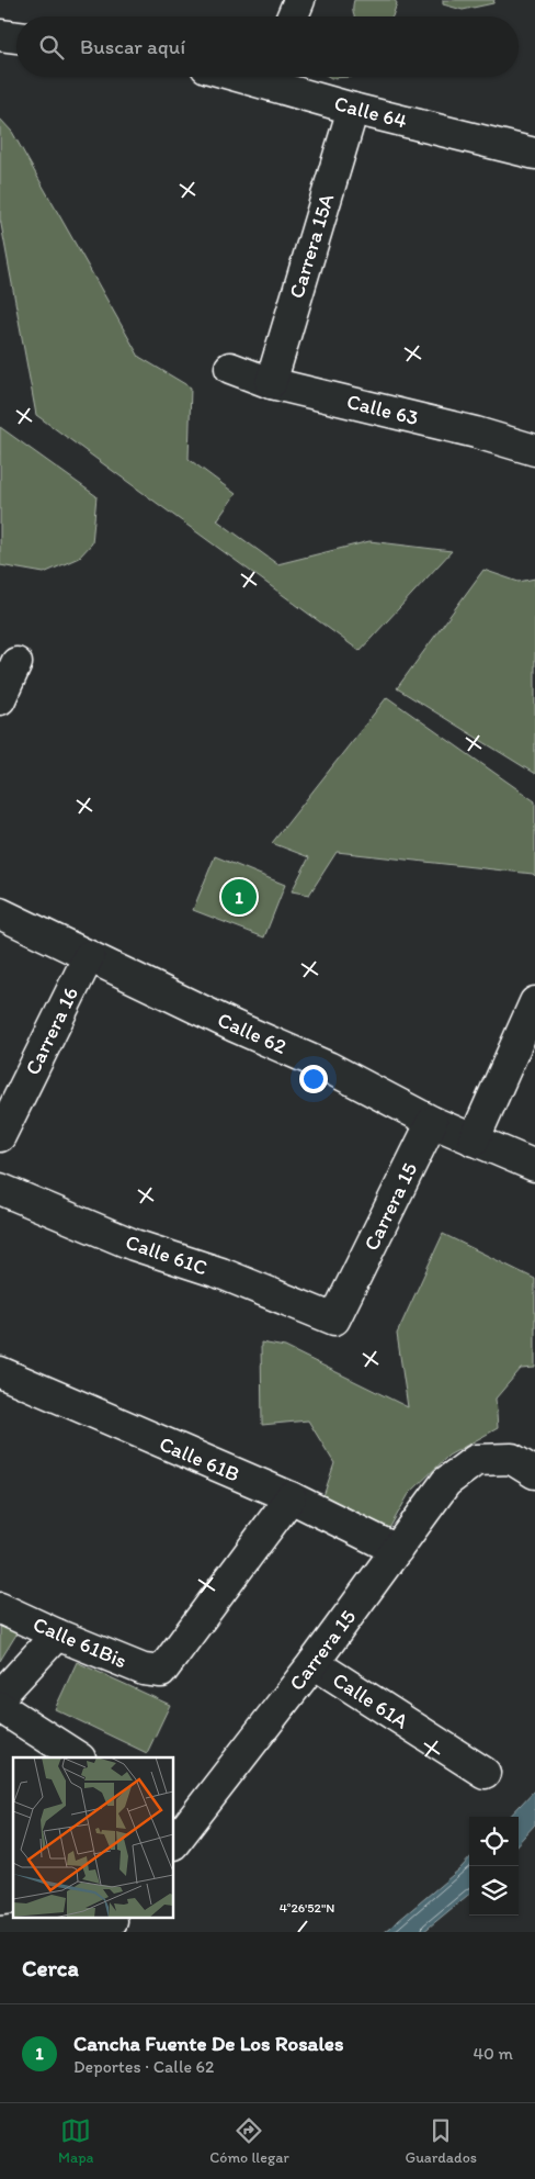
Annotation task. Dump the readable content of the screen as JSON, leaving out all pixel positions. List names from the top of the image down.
{
  "streets": {
    "street": [
      "Calle 64",
      "Carrera 15A",
      "Calle 63",
      "Carrera 16",
      "Calle 62",
      "Carrera 15",
      "Calle 61C",
      "Calle 61B",
      "Calle 61Bis",
      "Calle 61A"
    ]
  },
  "crossings": [
    ["Calle 64", "Carrera 15A"],
    ["Carrera 15A", "Calle 63"],
    ["Carrera 16", "Calle 62"],
    ["Calle 62", "Carrera 15"],
    ["Carrera 15", "Calle 61C"],
    ["Carrera 15", "Calle 61B"],
    ["Carrera 15", "Calle 61A"],
    ["Calle 61B", "Calle 61Bis"]
  ],
  "page": {
    "search": "Buscar aquí",
    "pins": "1",
    "heading": "Cerca",
    "list": [
      {
        "mark": "1",
        "name": "Cancha Fuente De Los Rosales",
        "note": "Deportes · Calle 62",
        "value": "40 m"
      }
    ],
    "nav": ["Mapa", "Cómo llegar", "Guardados"]
  },
  "coordinates": ["4°26'52\"N"]
}
